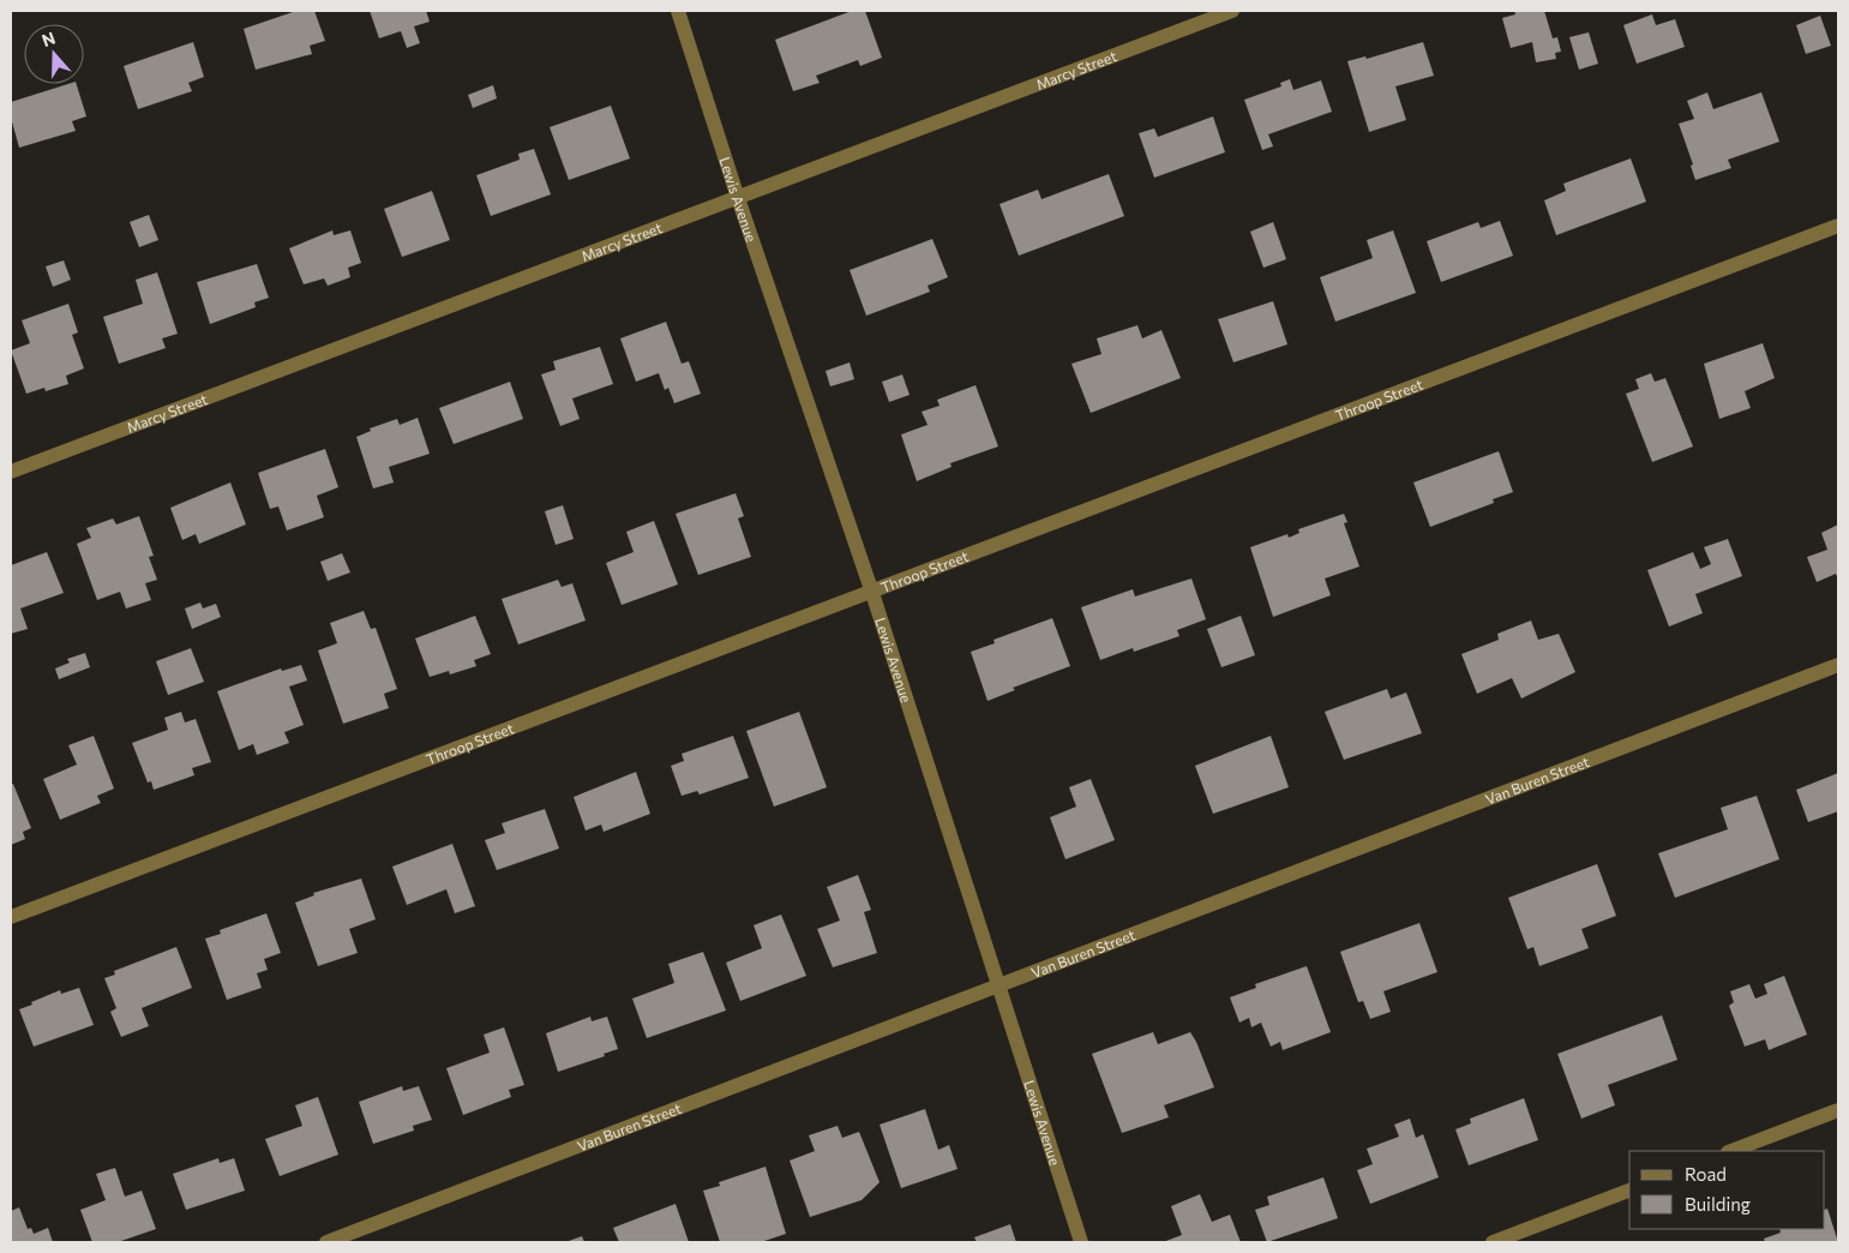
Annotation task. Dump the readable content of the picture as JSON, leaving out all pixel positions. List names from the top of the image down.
{
  "streets": {
    "street": [
      "Marcy Street",
      "Lewis Avenue",
      "Throop Street",
      "Van Buren Street"
    ]
  },
  "crossings": [
    ["Marcy Street", "Lewis Avenue"],
    ["Lewis Avenue", "Throop Street"],
    ["Lewis Avenue", "Van Buren Street"]
  ],
  "legend": ["Road", "Building"],
  "north": "top"
}
